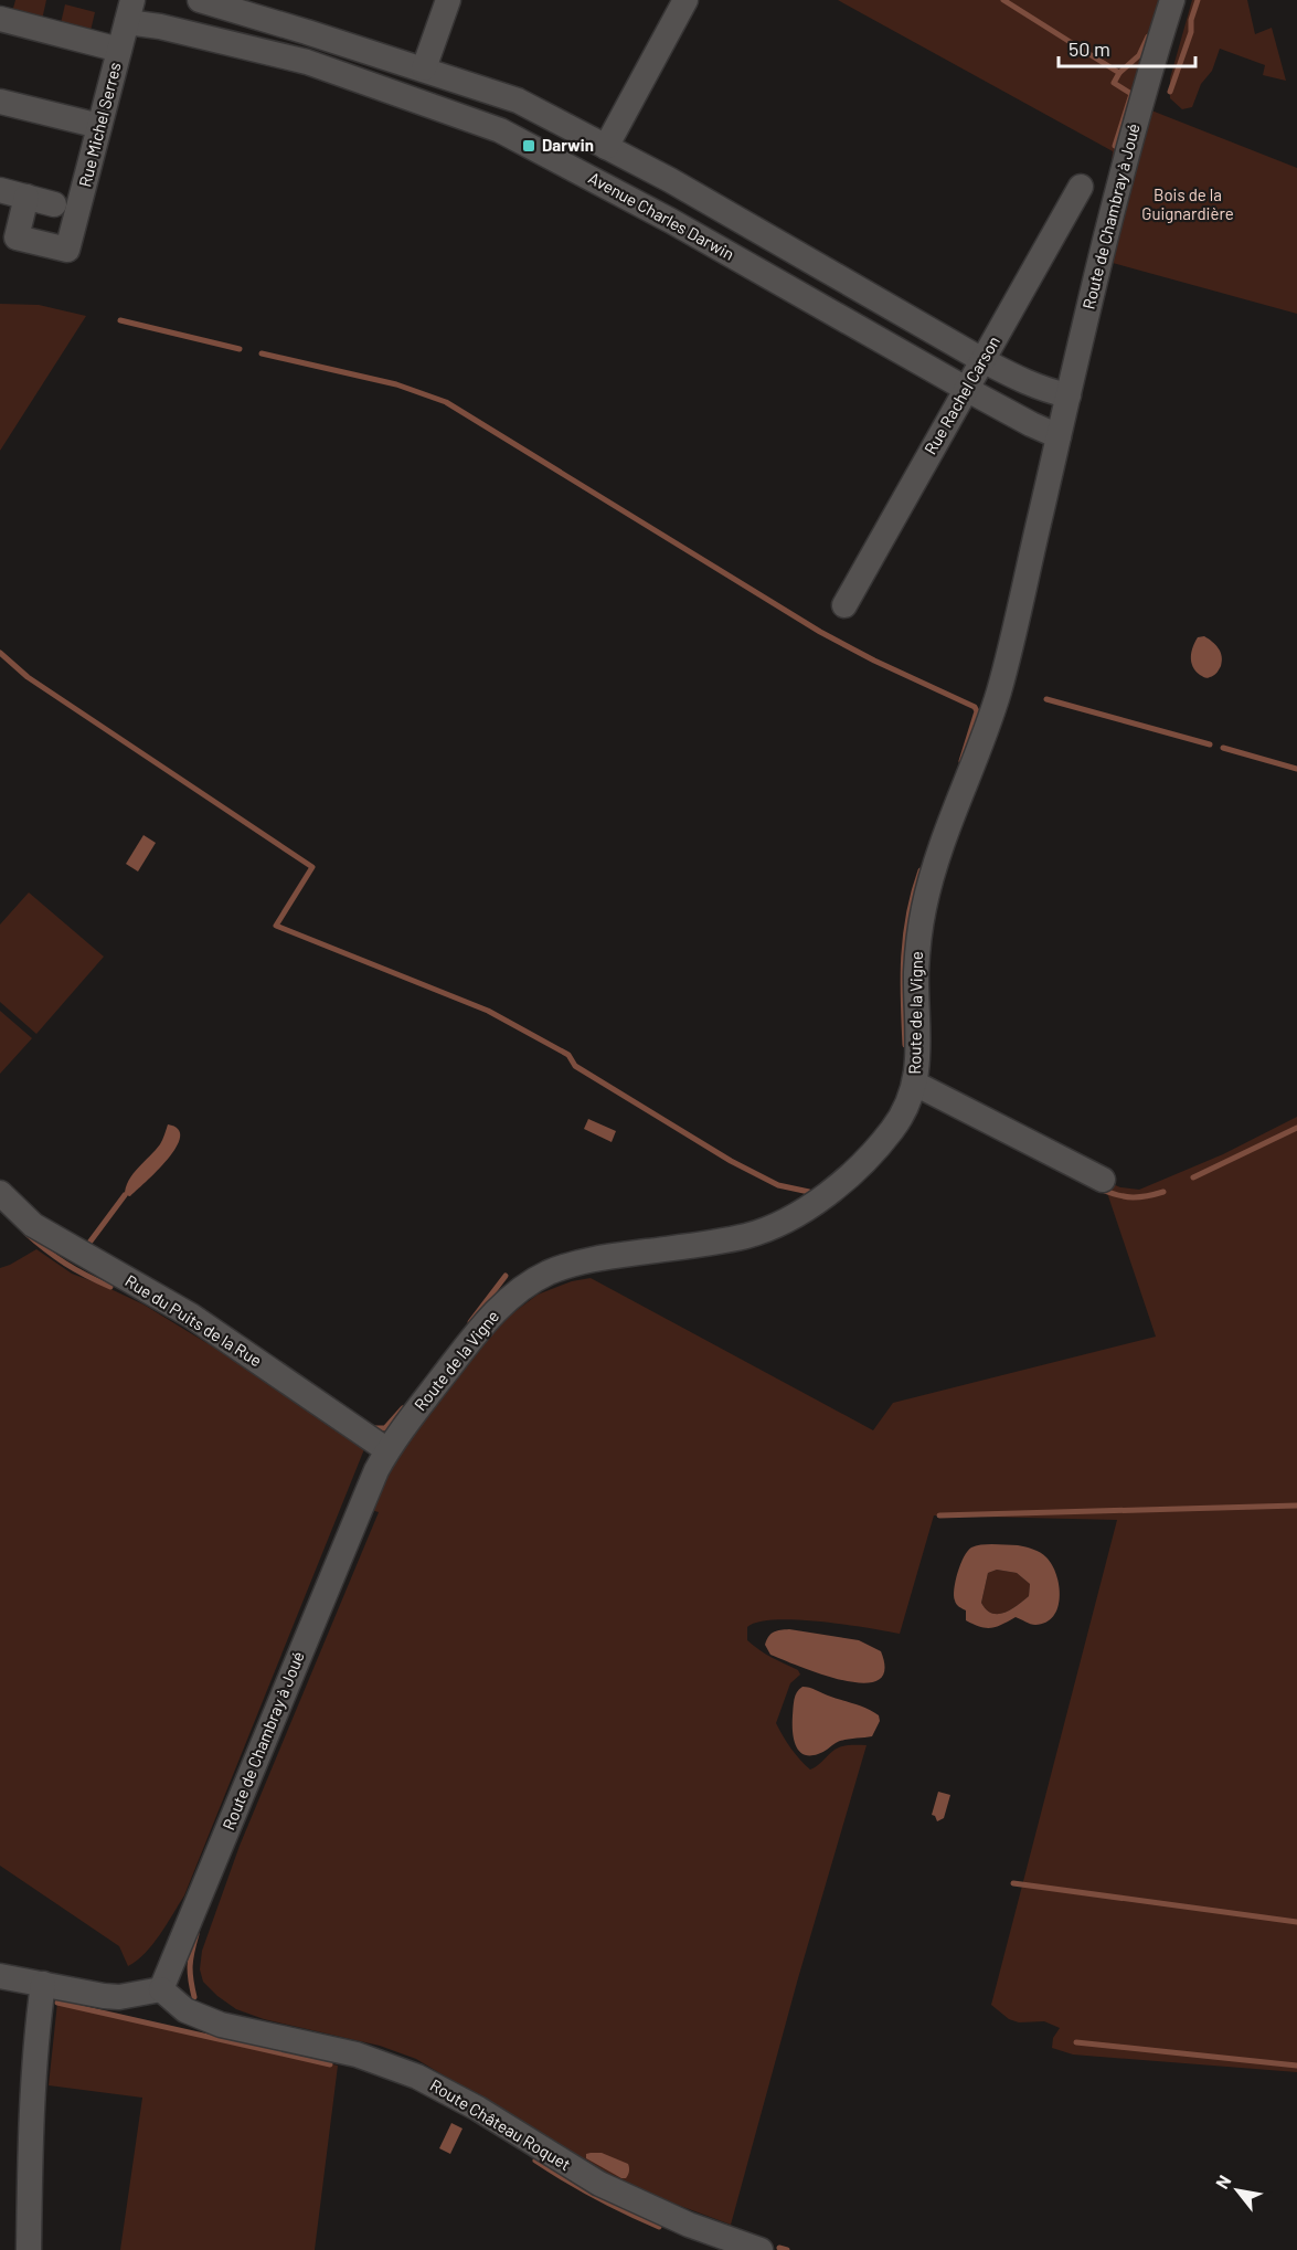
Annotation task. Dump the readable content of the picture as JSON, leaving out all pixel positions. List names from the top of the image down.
{
  "streets": {
    "street": [
      "Rue Michel Serres",
      "Avenue Charles Darwin",
      "Route de Chambray à Joué",
      "Rue Rachel Carson",
      "Route de la Vigne",
      "Rue du Puits de la Rue",
      "Route Château Roquet"
    ]
  },
  "crossings": [
    ["Rue Michel Serres", "Avenue Charles Darwin"],
    ["Avenue Charles Darwin", "Route de Chambray à Joué"],
    ["Avenue Charles Darwin", "Rue Rachel Carson"],
    ["Avenue Charles Darwin", "Route de la Vigne"],
    ["Route de Chambray à Joué", "Route de la Vigne"],
    ["Route de Chambray à Joué", "Route Château Roquet"],
    ["Route de la Vigne", "Rue du Puits de la Rue"]
  ],
  "parks": ["Bois de la Guignardière"],
  "places": {
    "transit": ["Darwin"]
  },
  "scale_bar": "50 m",
  "north": "top left"
}
